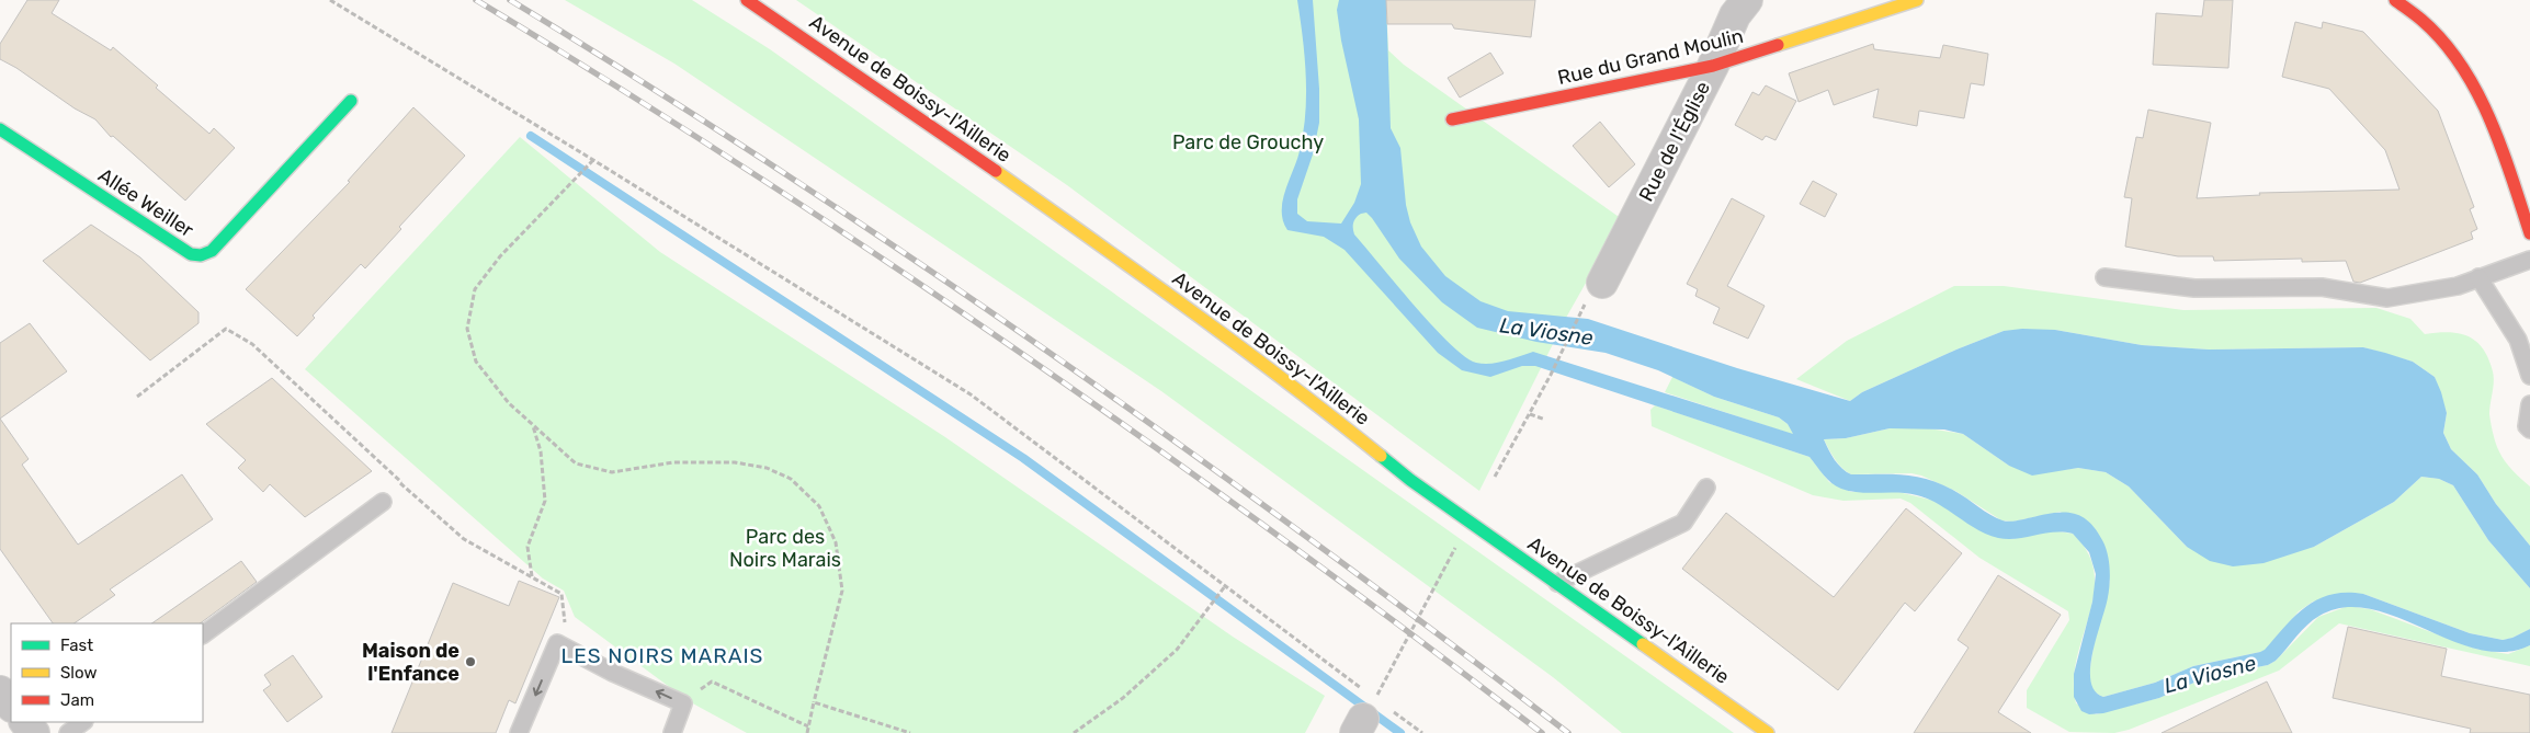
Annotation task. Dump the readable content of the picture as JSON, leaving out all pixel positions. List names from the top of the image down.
{
  "streets": {
    "main road": ["Rue du Grand Moulin", "Avenue de Boissy-l'Aillerie", "Allée Weiller"],
    "street": ["Rue de l'Église"]
  },
  "crossings": [
    ["Rue du Grand Moulin", "Rue de l'Église"]
  ],
  "districts": ["LES NOIRS MARAIS"],
  "water": ["La Viosne"],
  "parks": ["Parc de Grouchy", "Parc des Noirs Marais"],
  "places": ["Maison de l'Enfance"],
  "legend": ["Fast", "Slow", "Jam"]
}
